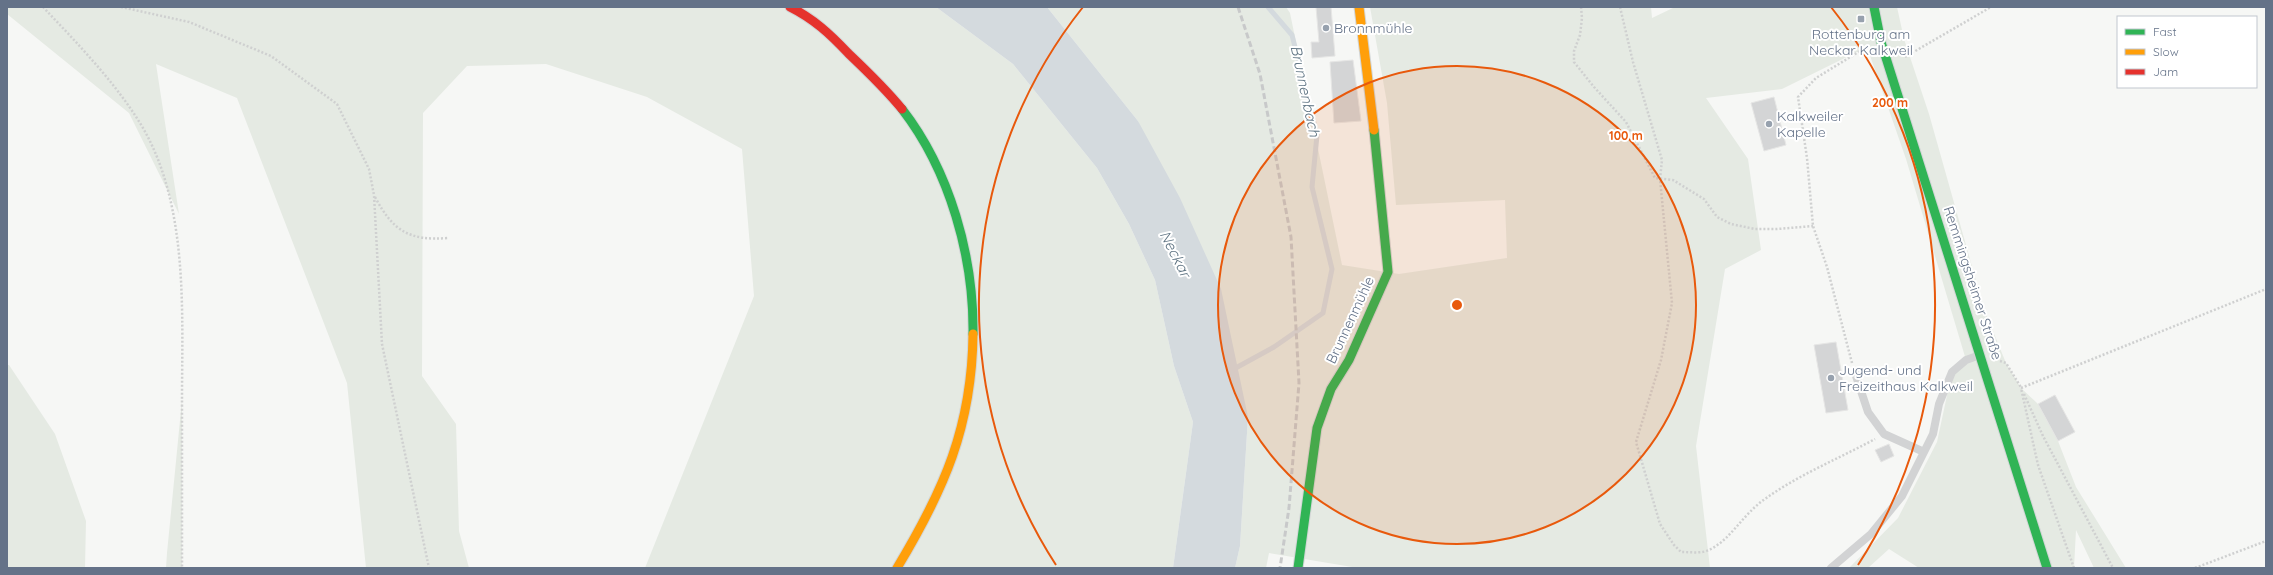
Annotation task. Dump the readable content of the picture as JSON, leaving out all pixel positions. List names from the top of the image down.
{
  "streets": {
    "street": ["Remmingsheimer Straße", "Brunnenmühle"]
  },
  "water": ["Brunnenbach", "Neckar"],
  "places": {
    "transit": ["Rottenburg am Neckar Kalkweil"],
    "other": ["Bronnmühle", "Kalkweiler Kapelle", "Jugend- und Freizeithaus Kalkweil"]
  },
  "legend": ["Fast", "Slow", "Jam"],
  "rings": ["200 m", "100 m"]
}
